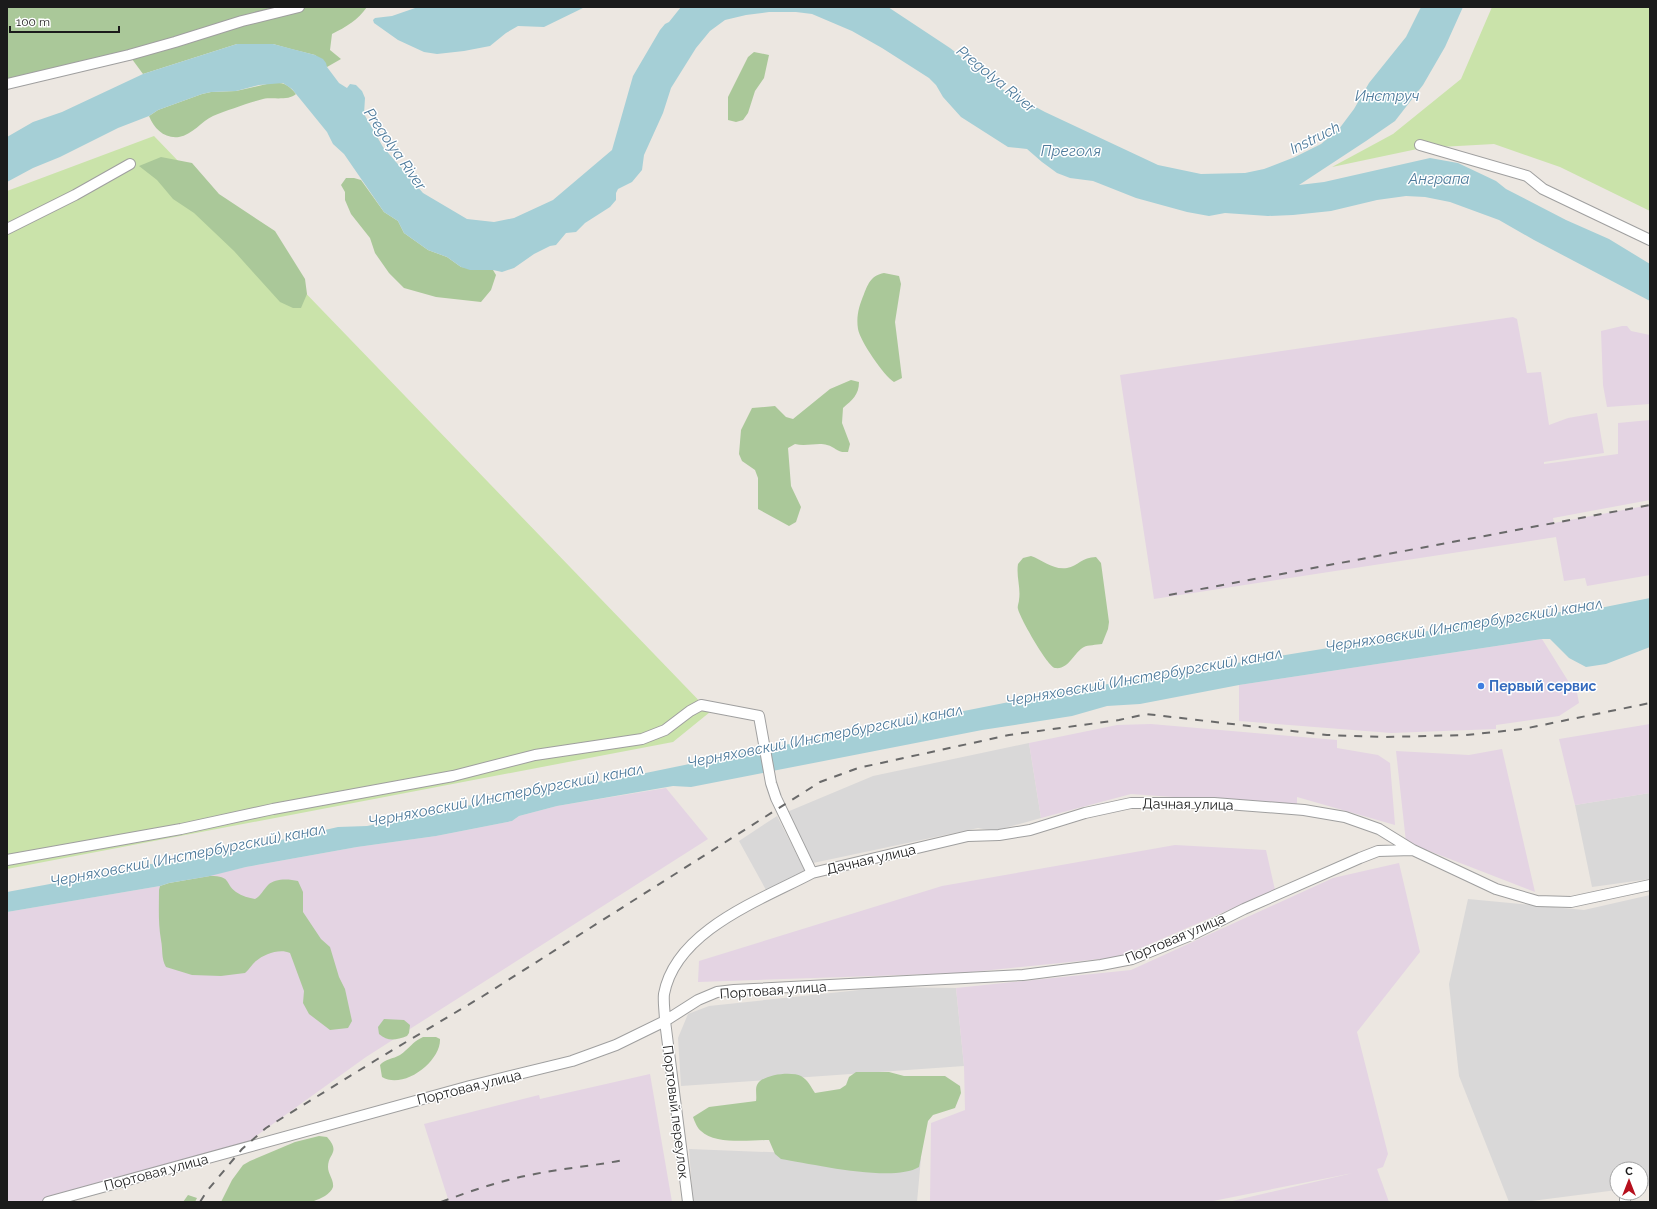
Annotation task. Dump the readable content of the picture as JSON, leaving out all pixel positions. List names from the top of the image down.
{
  "streets": {
    "street": ["Дачная улица", "Портовая улица", "Портовый переулок"]
  },
  "crossings": [
    ["Дачная улица", "Портовая улица"],
    ["Дачная улица", "Портовый переулок"],
    ["Портовая улица", "Портовый переулок"]
  ],
  "water": [
    "Pregolya River",
    "Инструч",
    "Instruch",
    "Преголя",
    "Анграпа",
    "Черняховский (Инстербургский) канал"
  ],
  "places": ["Первый сервис"],
  "scale_bar": "100 m",
  "north": "top"
}
